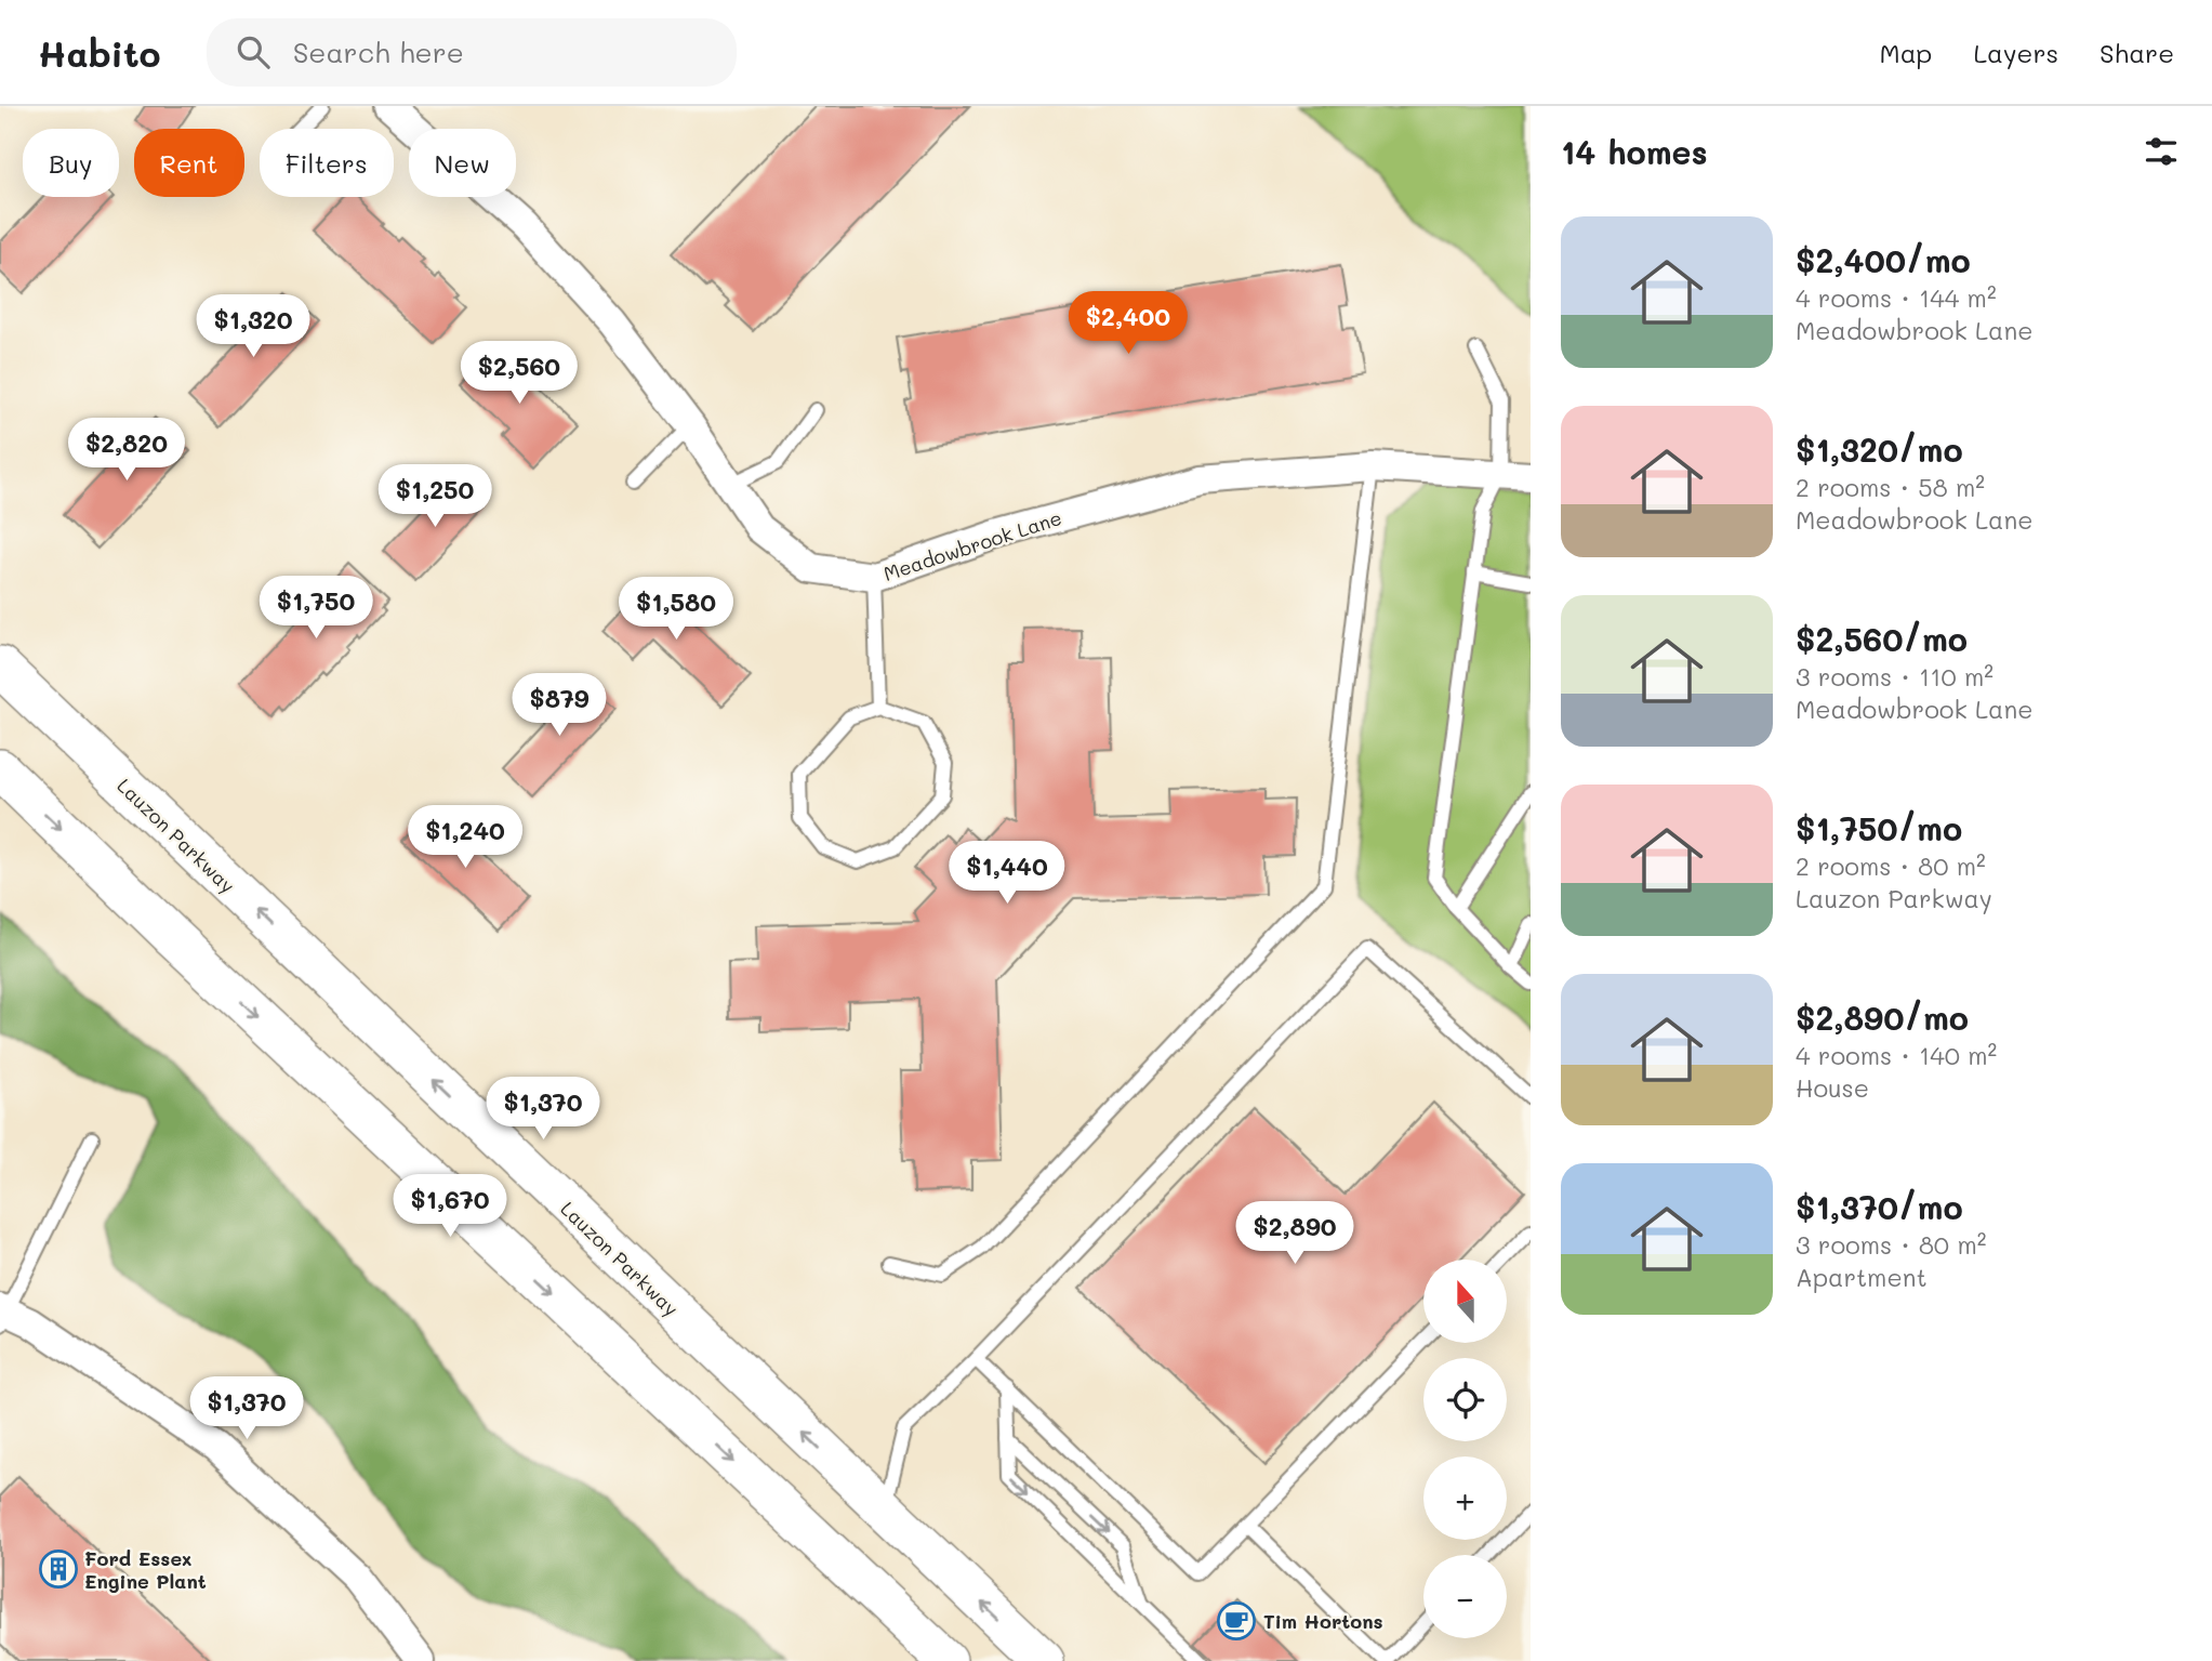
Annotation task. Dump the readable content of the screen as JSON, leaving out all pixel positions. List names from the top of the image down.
{
  "streets": {
    "main road": ["Lauzon Parkway"],
    "street": ["Meadowbrook Lane"]
  },
  "places": {
    "building": ["Ford Essex Engine Plant"],
    "cafe": ["Tim Hortons"]
  },
  "north": "top",
  "page": {
    "header": "Habito",
    "search": "Search here",
    "nav": ["Map", "Layers", "Share"],
    "heading": "14 homes",
    "chip": [
      "Buy",
      "Rent",
      "Filters",
      "New"
    ],
    "list": [
      {
        "name": "$2,400/mo",
        "note": "4 rooms · 144 m² · Meadowbrook Lane"
      },
      {
        "name": "$1,320/mo",
        "note": "2 rooms · 58 m² · Meadowbrook Lane"
      },
      {
        "name": "$2,560/mo",
        "note": "3 rooms · 110 m² · Meadowbrook Lane"
      },
      {
        "name": "$1,750/mo",
        "note": "2 rooms · 80 m² · Lauzon Parkway"
      },
      {
        "name": "$2,890/mo",
        "note": "4 rooms · 140 m² · House"
      },
      {
        "name": "$1,370/mo",
        "note": "3 rooms · 80 m² · Apartment"
      }
    ],
    "price": [
      "$2,400",
      "$1,320",
      "$2,560",
      "$2,820",
      "$1,250",
      "$1,750",
      "$1,580",
      "$879",
      "$1,240",
      "$1,440",
      "$1,370",
      "$1,670",
      "$2,890",
      "$1,370"
    ],
    "map_buttons": ["+", "−"]
  }
}
